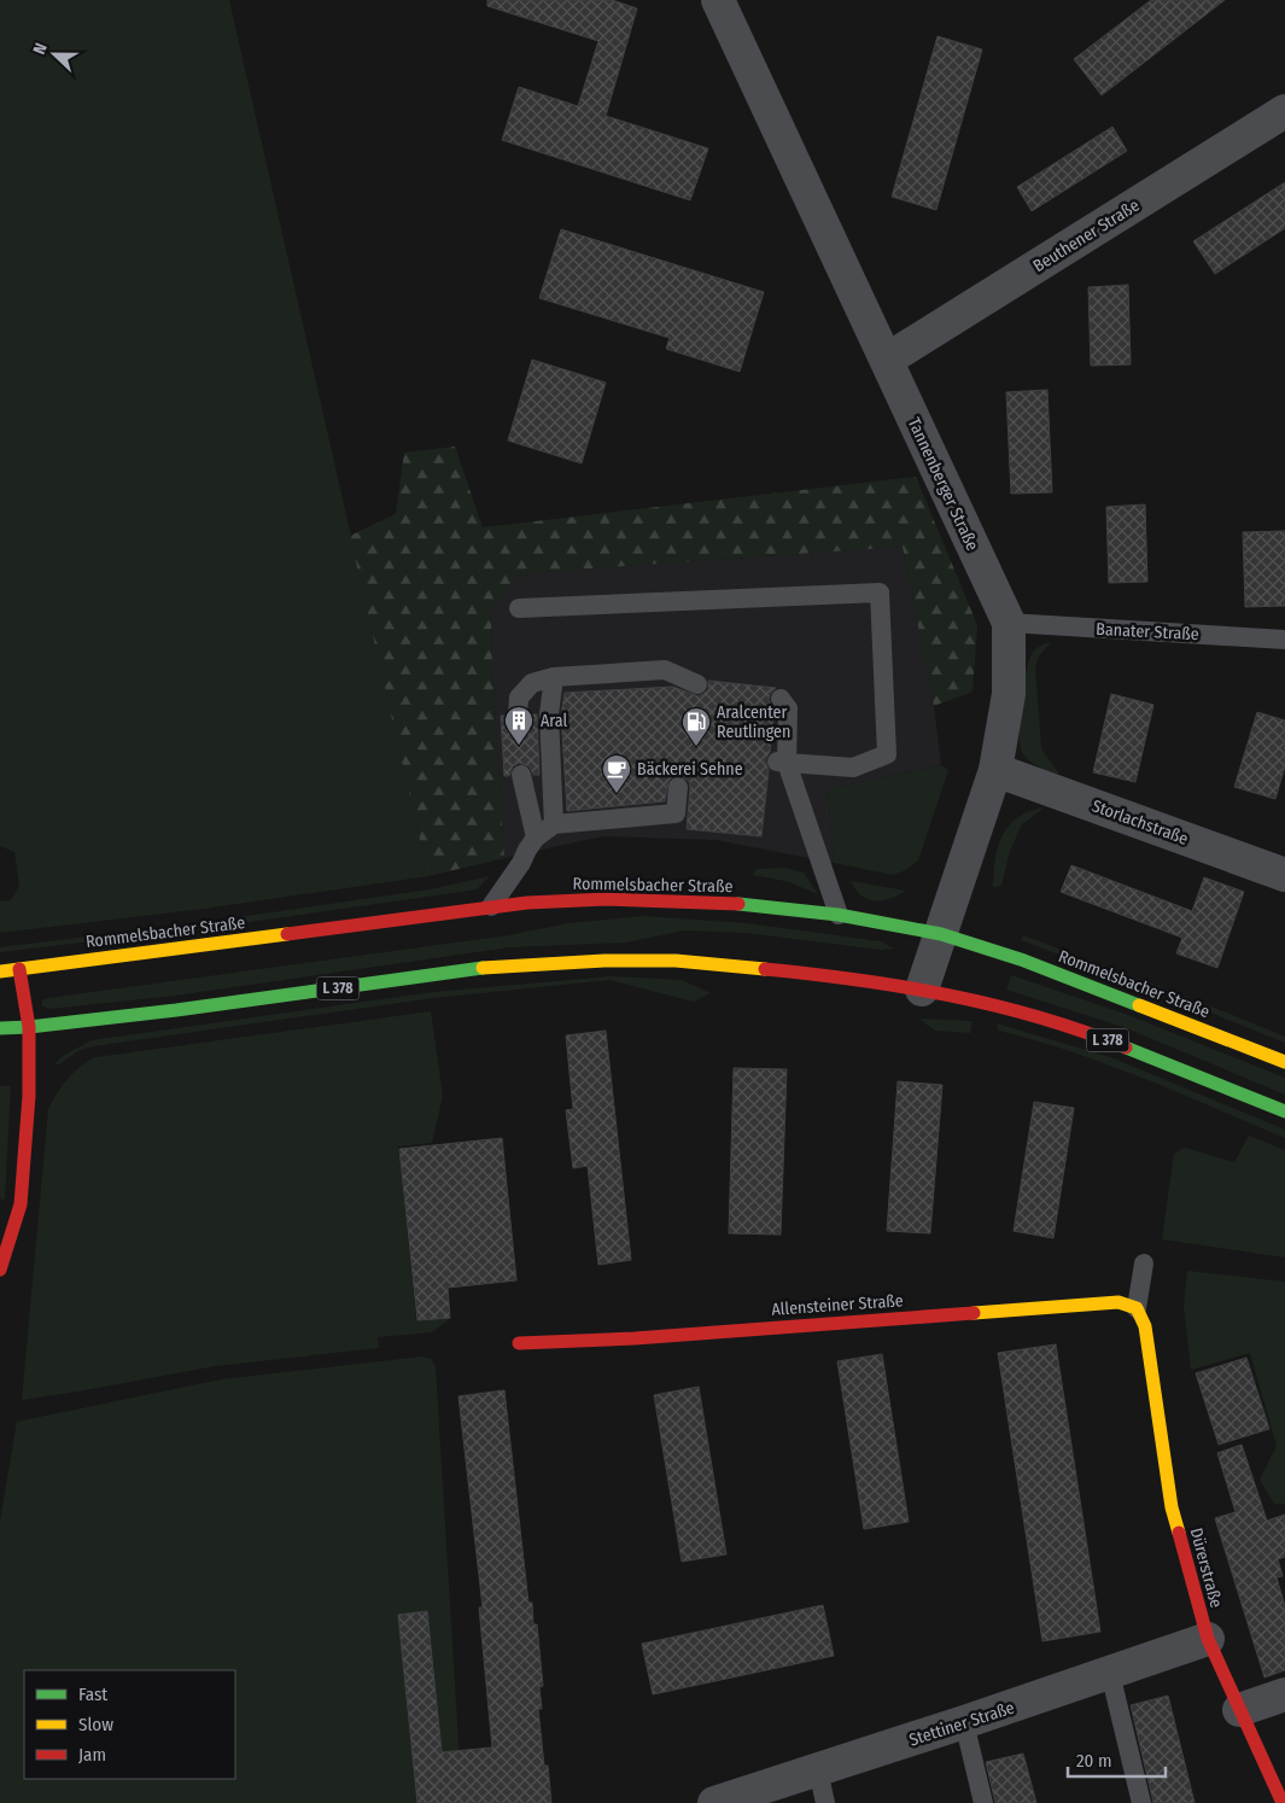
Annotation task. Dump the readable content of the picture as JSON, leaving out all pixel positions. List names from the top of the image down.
{
  "streets": {
    "main road": [
      "Rommelsbacher Straße",
      "L 378",
      "Allensteiner Straße",
      "Dürerstraße"
    ],
    "street": [
      "Beuthener Straße",
      "Tannenberger Straße",
      "Storlachstraße",
      "Stettiner Straße"
    ],
    "lane": ["Banater Straße"]
  },
  "crossings": [
    ["Beuthener Straße", "Tannenberger Straße"],
    ["Tannenberger Straße", "Banater Straße"],
    ["Tannenberger Straße", "Storlachstraße"],
    ["Tannenberger Straße", "Rommelsbacher Straße"],
    ["Tannenberger Straße", "L 378"],
    ["Allensteiner Straße", "Dürerstraße"],
    ["Dürerstraße", "Stettiner Straße"]
  ],
  "places": {
    "building": ["Aral"],
    "fuel station": ["Aralcenter Reutlingen"],
    "cafe": ["Bäckerei Sehne"]
  },
  "legend": ["Fast", "Slow", "Jam"],
  "scale_bar": "20 m",
  "north": "left"
}
